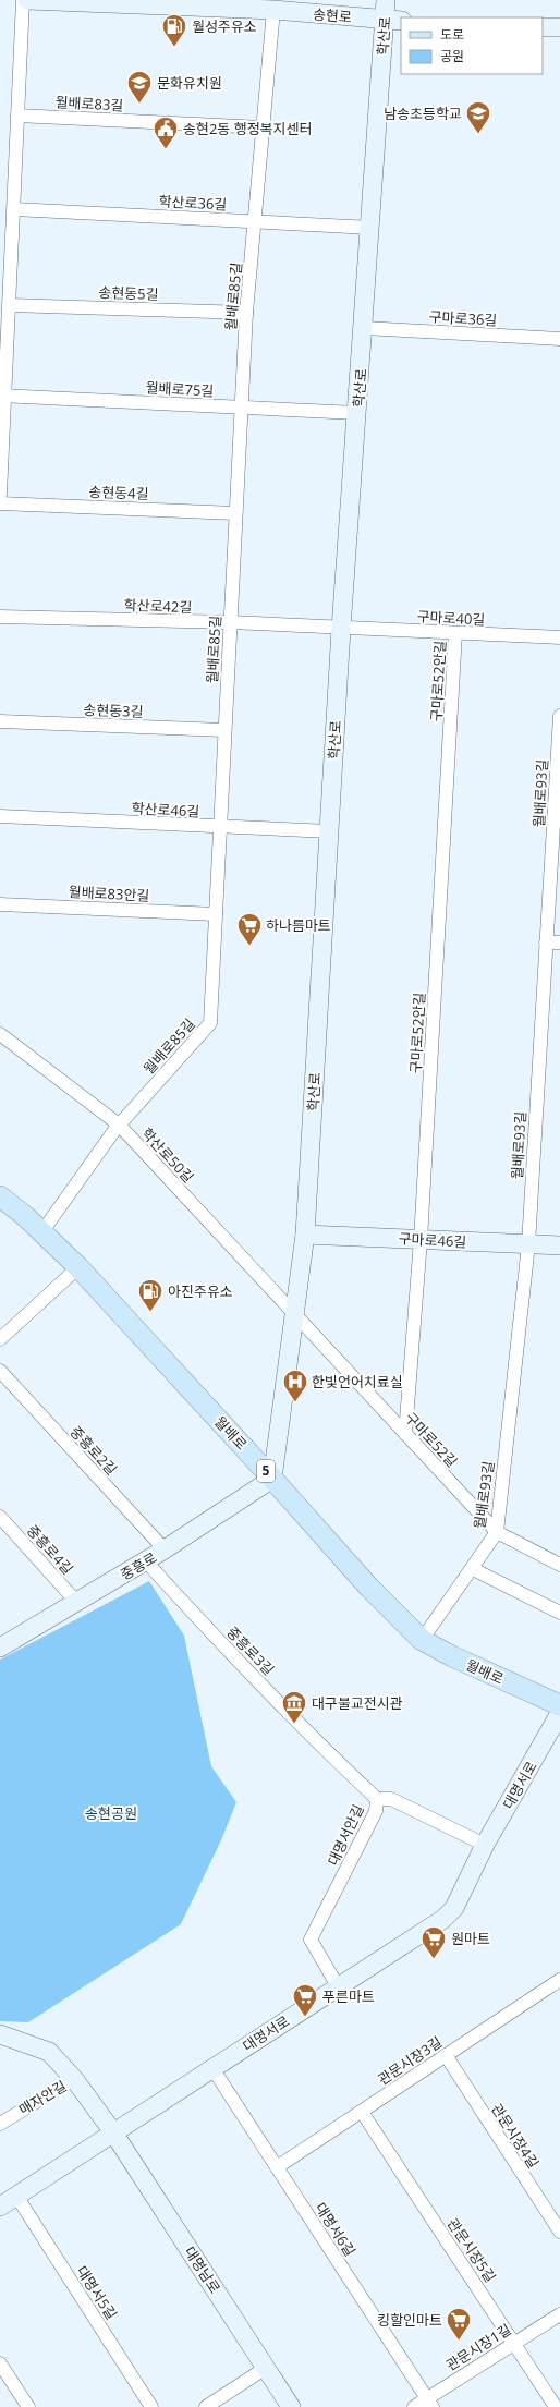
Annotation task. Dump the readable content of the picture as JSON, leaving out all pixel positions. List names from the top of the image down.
{
  "streets": {
    "main road": [
      "송현로",
      "학산로",
      "구마로46길",
      "월배로",
      "5",
      "중흥로",
      "대명서로",
      "매자안길",
      "대명남로"
    ],
    "street": [
      "월배로83길",
      "학산로36길",
      "송현동5길",
      "월배로85길",
      "구마로36길",
      "월배로75길",
      "송현동4길",
      "학산로42길",
      "구마로40길",
      "구마로52안길",
      "송현동3길",
      "월배로93길",
      "학산로46길",
      "월배로83안길",
      "학산로50길",
      "구마로52길",
      "중흥로2길",
      "중흥로4길",
      "중흥로3길",
      "대명서안길",
      "관문시장3길",
      "관문시장4길",
      "대명서6길",
      "관문시장5길",
      "대명서5길",
      "관문시장1길"
    ]
  },
  "crossings": [
    ["송현로", "학산로"],
    ["송현로", "월배로85길"],
    ["학산로", "학산로36길"],
    ["학산로", "구마로36길"],
    ["학산로", "월배로75길"],
    ["학산로", "학산로42길"],
    ["학산로", "구마로40길"],
    ["학산로", "학산로46길"],
    ["학산로", "학산로50길"],
    ["학산로", "구마로46길"],
    ["학산로", "월배로"],
    ["학산로", "구마로52길"],
    ["학산로", "중흥로"],
    ["월배로83길", "월배로85길"],
    ["학산로36길", "월배로85길"],
    ["송현동5길", "월배로85길"],
    ["월배로85길", "월배로75길"],
    ["월배로85길", "송현동4길"],
    ["월배로85길", "학산로42길"],
    ["월배로85길", "송현동3길"],
    ["월배로85길", "학산로46길"],
    ["월배로85길", "월배로83안길"],
    ["월배로85길", "학산로50길"],
    ["월배로85길", "월배로"],
    ["학산로42길", "구마로40길"],
    ["구마로40길", "구마로52안길"],
    ["구마로52안길", "구마로46길"],
    ["구마로52안길", "구마로52길"],
    ["월배로93길", "구마로46길"],
    ["월배로93길", "월배로"],
    ["월배로93길", "구마로52길"],
    ["학산로50길", "구마로52길"],
    ["월배로", "중흥로"],
    ["중흥로2길", "중흥로"],
    ["중흥로4길", "중흥로"],
    ["중흥로", "중흥로3길"],
    ["중흥로3길", "대명서안길"],
    ["대명서로", "대명서안길"],
    ["대명서로", "매자안길"],
    ["대명서로", "대명서6길"],
    ["대명서로", "대명남로"],
    ["대명서로", "대명서5길"],
    ["관문시장3길", "관문시장4길"],
    ["관문시장3길", "대명서6길"],
    ["관문시장3길", "관문시장5길"],
    ["매자안길", "대명남로"],
    ["대명서6길", "관문시장1길"],
    ["관문시장5길", "관문시장1길"]
  ],
  "parks": ["송현공원"],
  "places": {
    "fuel station": ["월성주유소", "아진주유소"],
    "school or university": ["문화유치원", "남송초등학교"],
    "public building": ["송현2동 행정복지센터"],
    "supermarket": [
      "하나름마트",
      "원마트",
      "푸른마트",
      "킹할인마트"
    ],
    "hospital": ["한빛언어치료실"],
    "museum": ["대구불교전시관"]
  },
  "legend": ["도로", "공원"]
}
